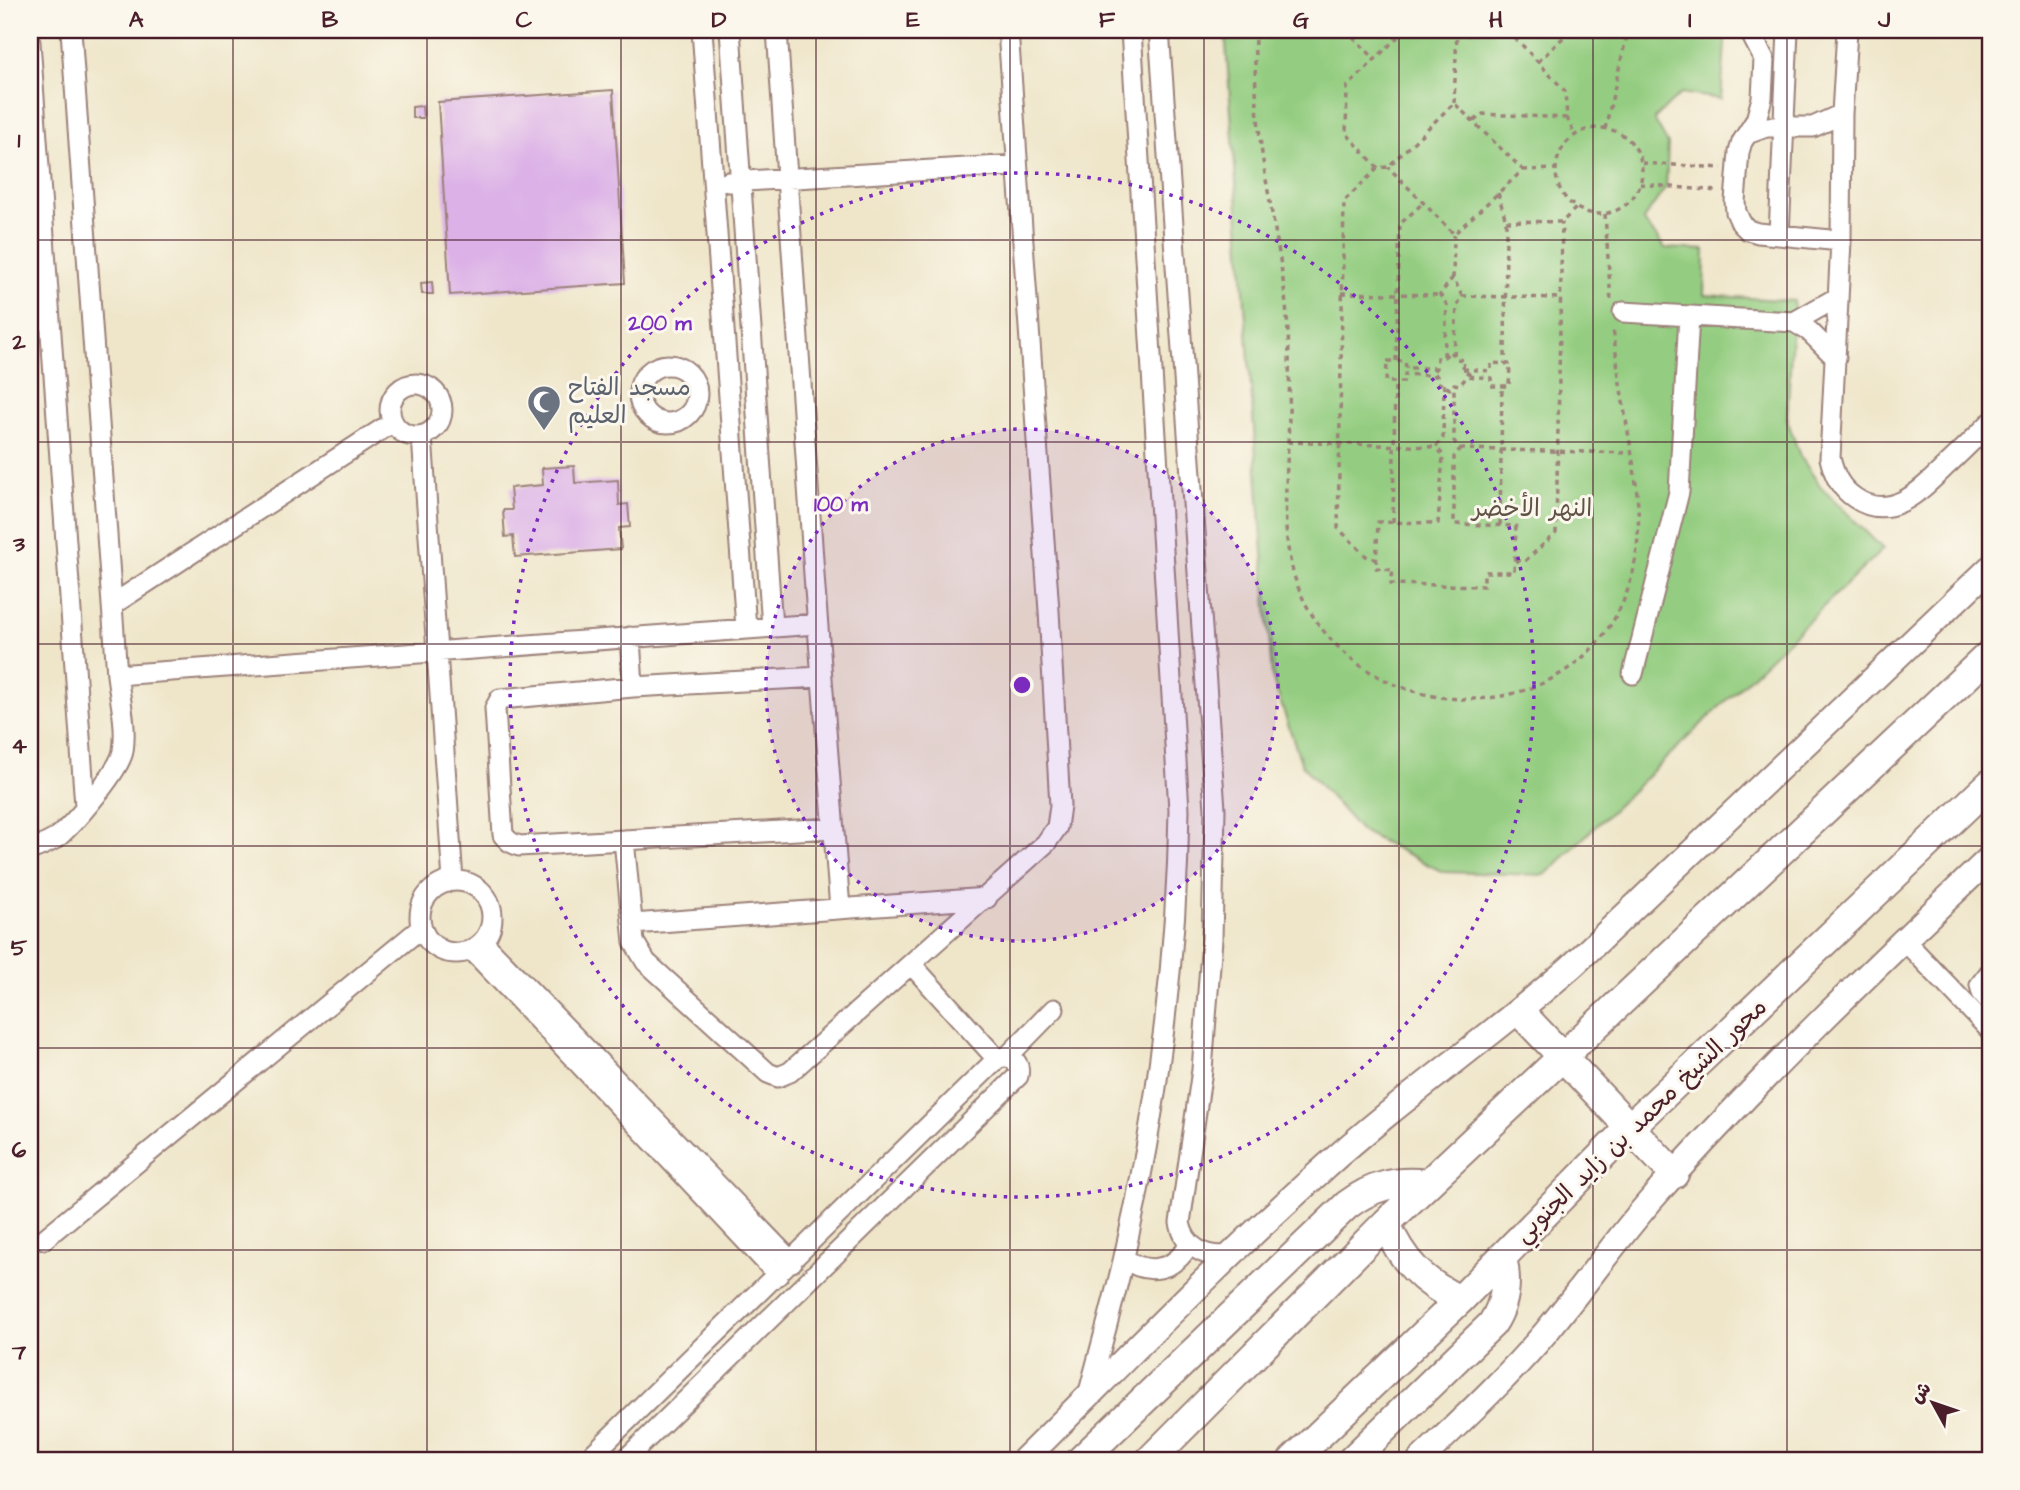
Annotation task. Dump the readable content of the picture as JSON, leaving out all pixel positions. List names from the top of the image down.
{
  "streets": {
    "highway": ["محور الشيخ محمد بن زايد الجنوبي"]
  },
  "parks": ["النهر الأخضر"],
  "places": {
    "mosque": ["مسجد الفتاح العليم"]
  },
  "north": "top left",
  "grid": {
    "columns": [
      "A",
      "B",
      "C",
      "D",
      "E",
      "F",
      "G",
      "H",
      "I",
      "J"
    ],
    "rows": [
      "1",
      "2",
      "3",
      "4",
      "5",
      "6",
      "7"
    ]
  },
  "rings": ["200 m", "100 m"]
}
